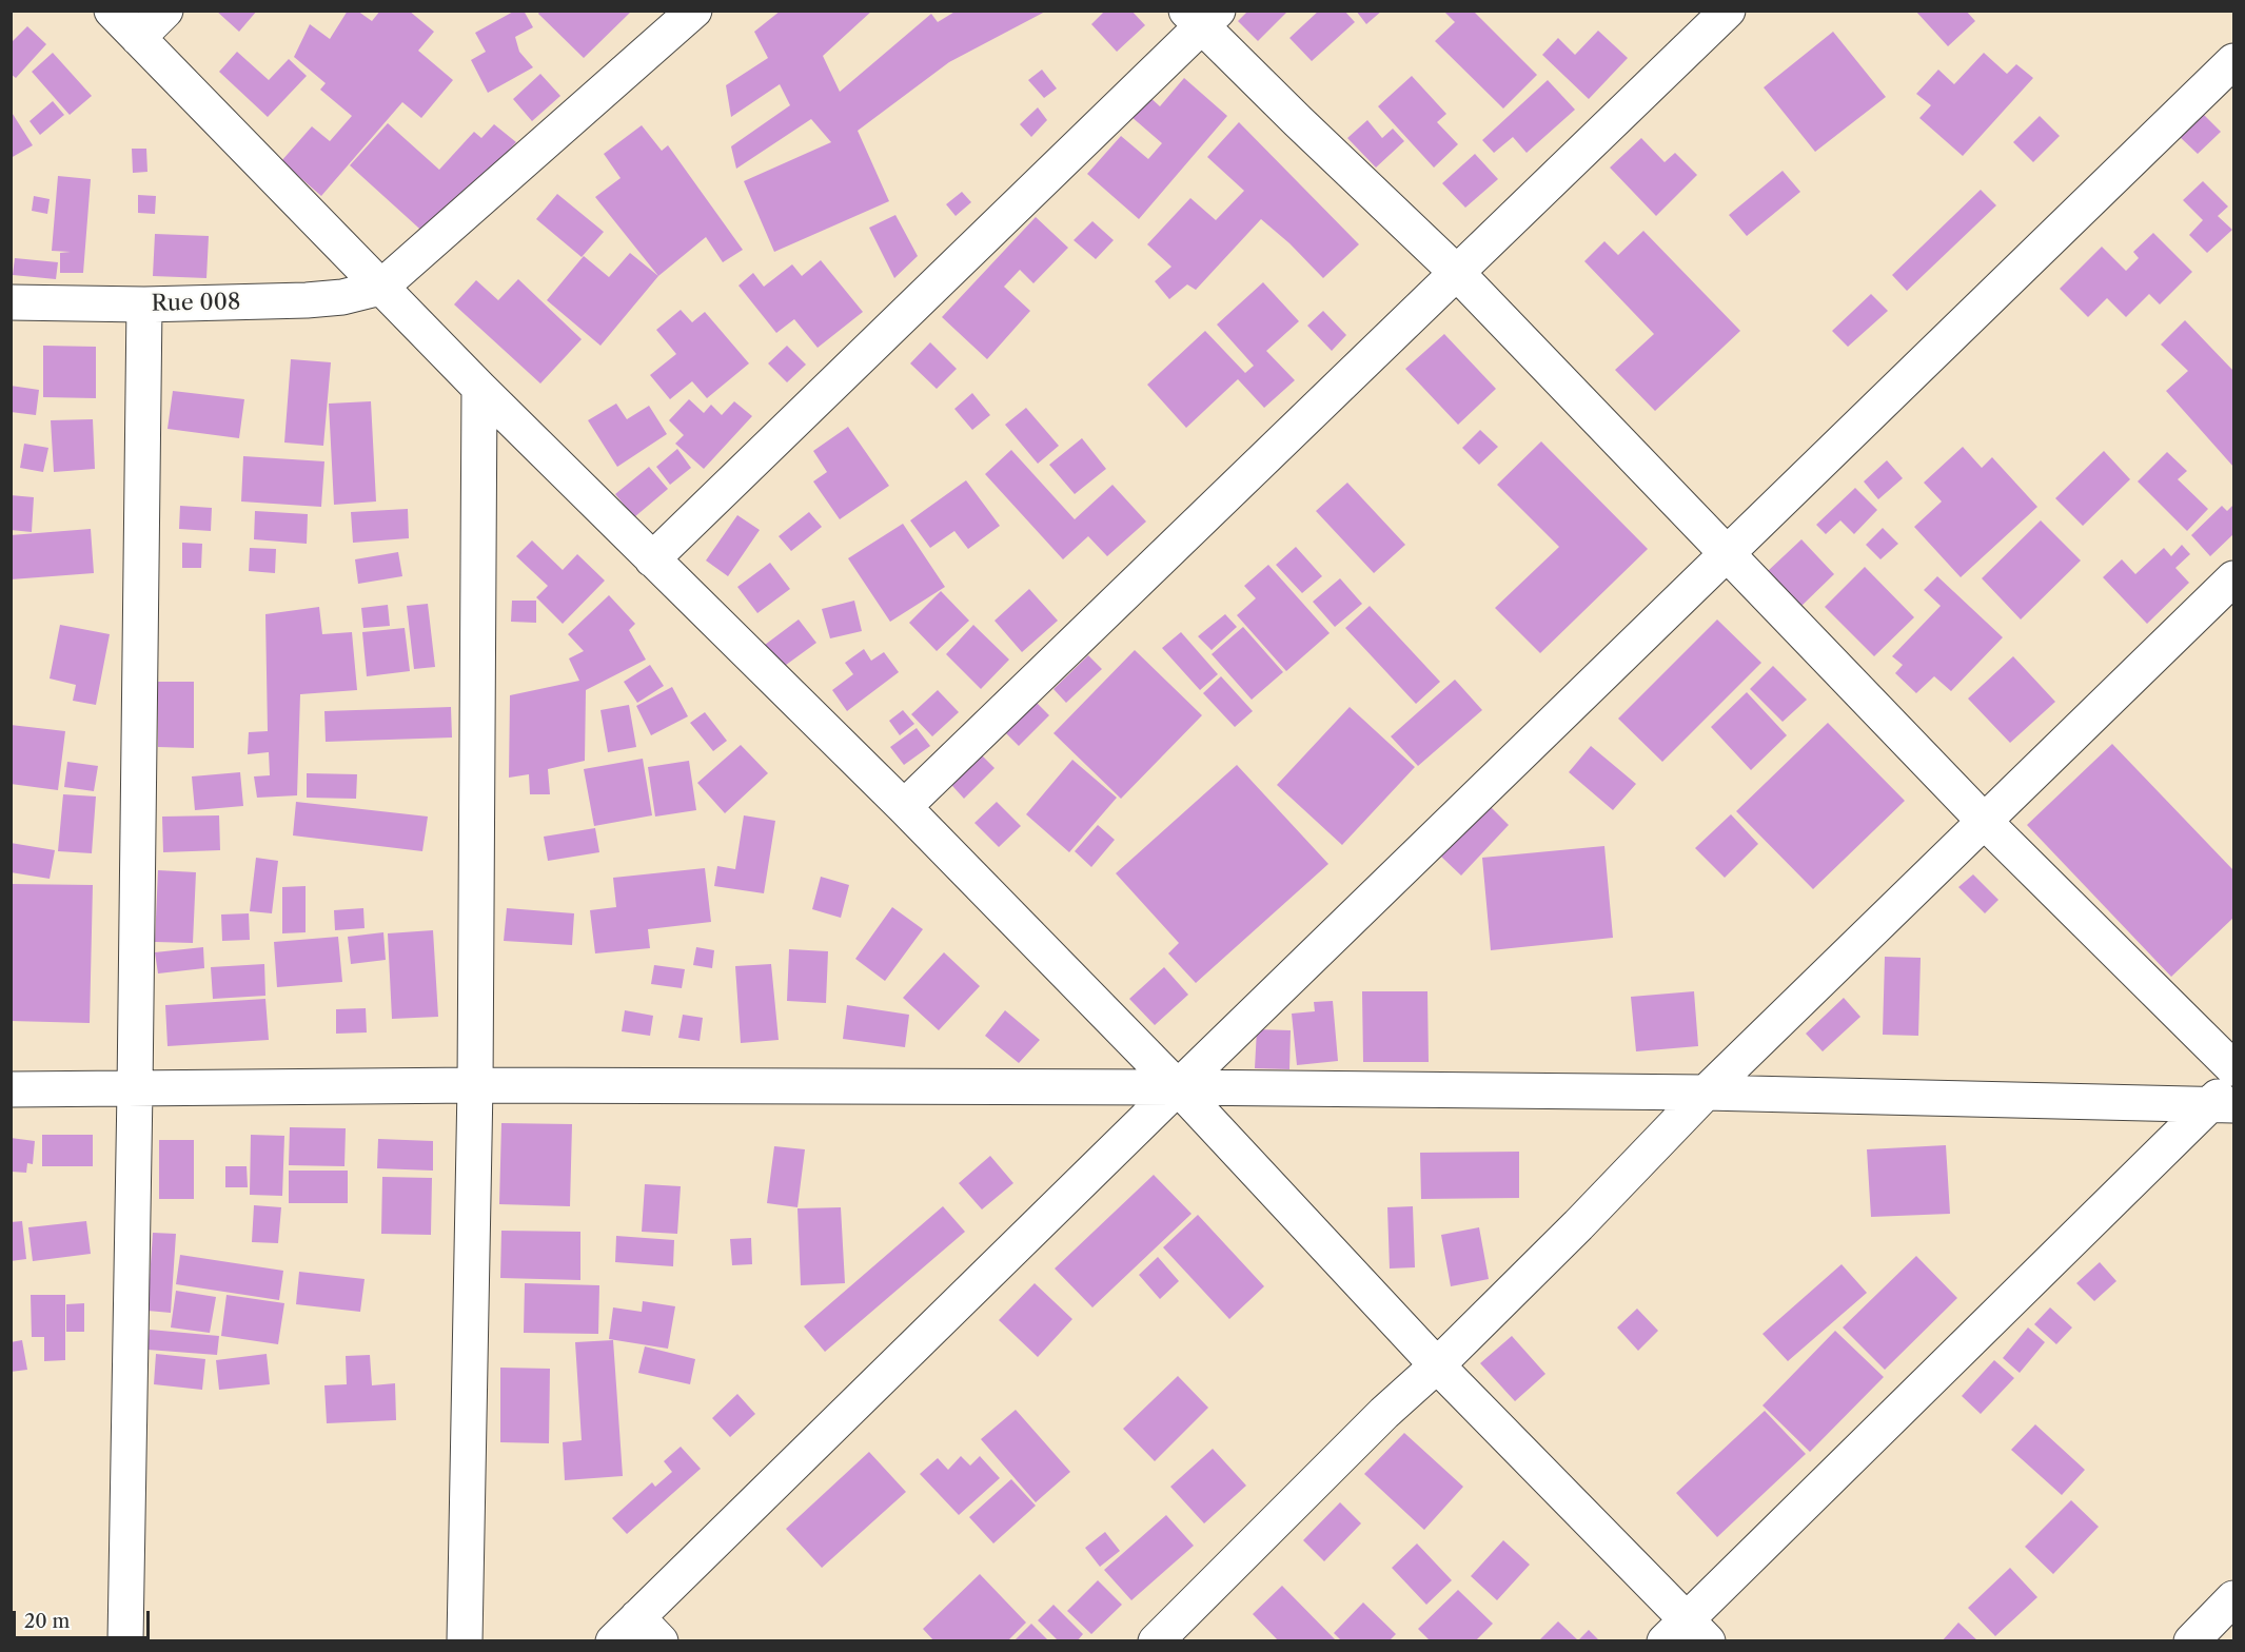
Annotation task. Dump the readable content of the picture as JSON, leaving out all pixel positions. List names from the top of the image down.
{
  "streets": {
    "street": ["Rue 008"]
  },
  "scale_bar": "20 m"
}
